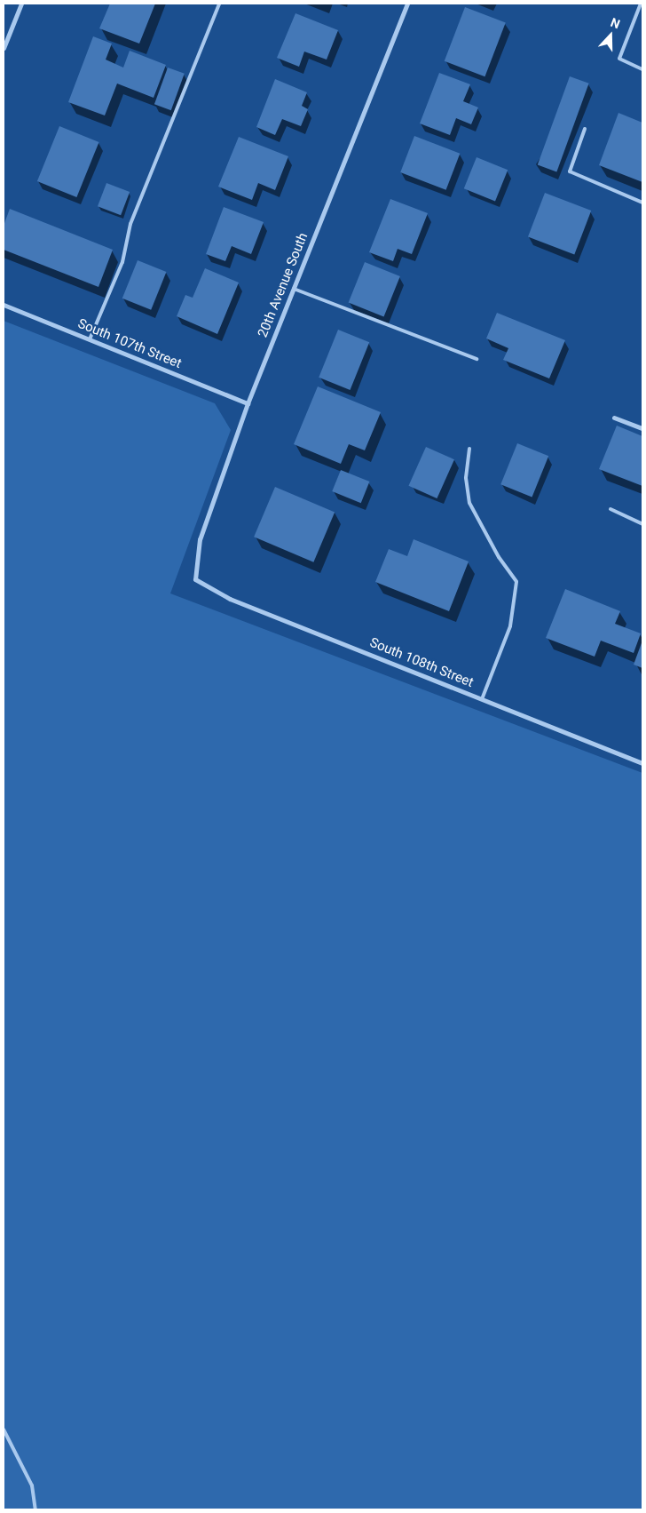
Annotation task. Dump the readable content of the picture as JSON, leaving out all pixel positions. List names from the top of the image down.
{
  "streets": {
    "street": ["20th Avenue South", "South 107th Street", "South 108th Street"]
  },
  "crossings": [
    ["20th Avenue South", "South 107th Street"],
    ["20th Avenue South", "South 108th Street"]
  ],
  "north": "top"
}
